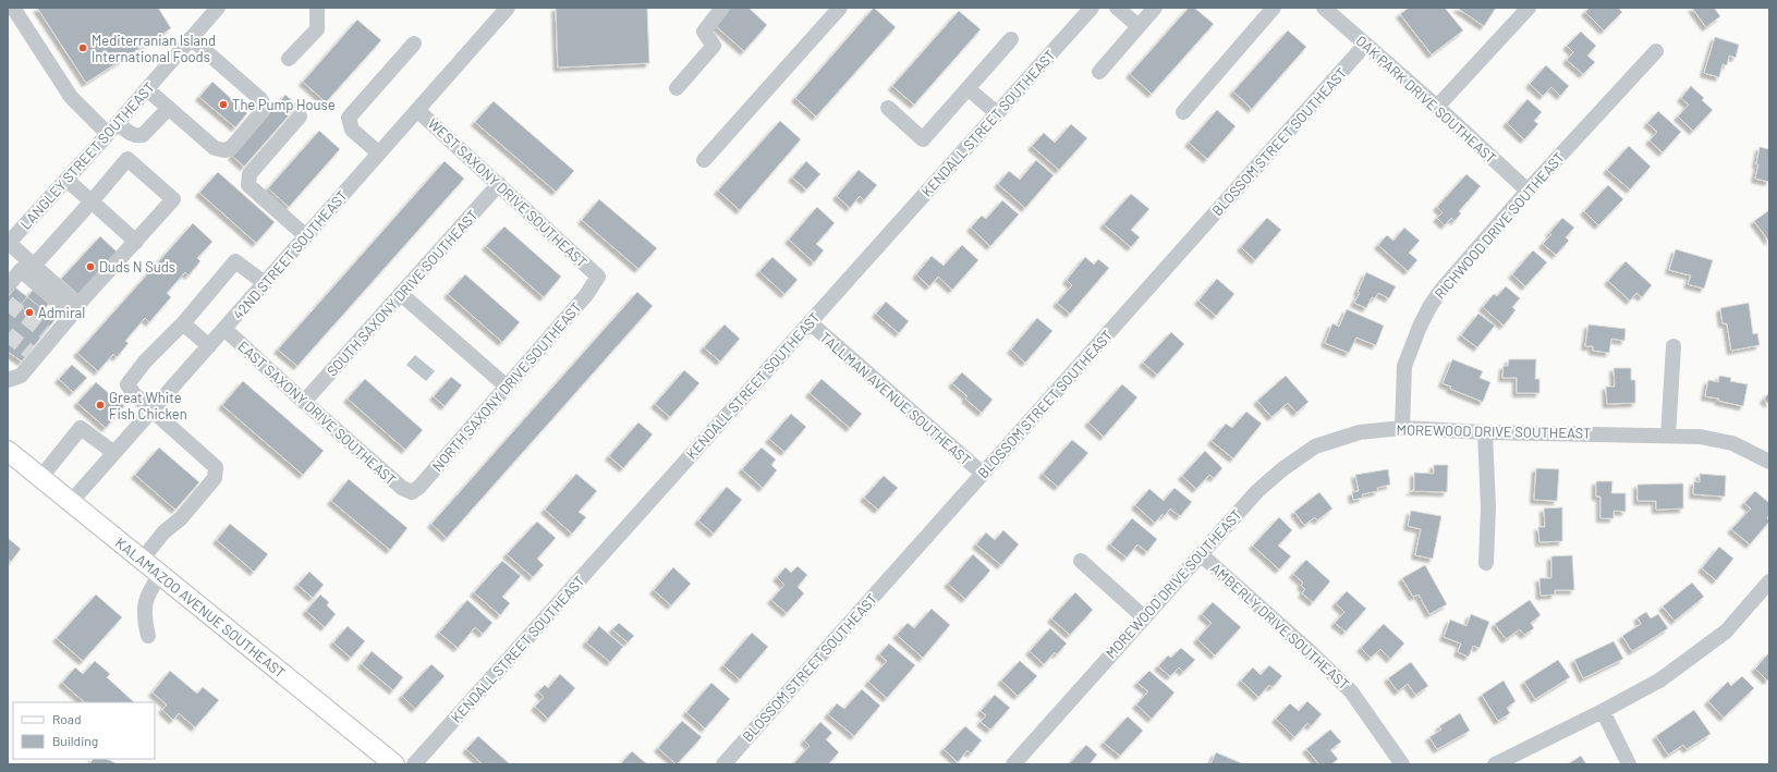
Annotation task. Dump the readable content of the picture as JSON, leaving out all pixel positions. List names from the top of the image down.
{
  "streets": {
    "main road": ["KALAMAZOO AVENUE SOUTHEAST"],
    "street": [
      "OAK PARK DRIVE SOUTHEAST",
      "KENDALL STREET SOUTHEAST",
      "BLOSSOM STREET SOUTHEAST",
      "LANGLEY STREET SOUTHEAST",
      "WEST SAXONY DRIVE SOUTHEAST",
      "RICHWOOD DRIVE SOUTHEAST",
      "42ND STREET SOUTHEAST",
      "SOUTH SAXONY DRIVE SOUTHEAST",
      "NORTH SAXONY DRIVE SOUTHEAST",
      "TALLMAN AVENUE SOUTHEAST",
      "EAST SAXONY DRIVE SOUTHEAST",
      "MOREWOOD DRIVE SOUTHEAST",
      "AMBERLY DRIVE SOUTHEAST"
    ]
  },
  "crossings": [
    ["OAK PARK DRIVE SOUTHEAST", "BLOSSOM STREET SOUTHEAST"],
    ["OAK PARK DRIVE SOUTHEAST", "RICHWOOD DRIVE SOUTHEAST"],
    ["KENDALL STREET SOUTHEAST", "TALLMAN AVENUE SOUTHEAST"],
    ["BLOSSOM STREET SOUTHEAST", "TALLMAN AVENUE SOUTHEAST"],
    ["WEST SAXONY DRIVE SOUTHEAST", "42ND STREET SOUTHEAST"],
    ["WEST SAXONY DRIVE SOUTHEAST", "SOUTH SAXONY DRIVE SOUTHEAST"],
    ["WEST SAXONY DRIVE SOUTHEAST", "NORTH SAXONY DRIVE SOUTHEAST"],
    ["RICHWOOD DRIVE SOUTHEAST", "MOREWOOD DRIVE SOUTHEAST"],
    ["42ND STREET SOUTHEAST", "EAST SAXONY DRIVE SOUTHEAST"],
    ["42ND STREET SOUTHEAST", "KALAMAZOO AVENUE SOUTHEAST"],
    ["SOUTH SAXONY DRIVE SOUTHEAST", "EAST SAXONY DRIVE SOUTHEAST"],
    ["NORTH SAXONY DRIVE SOUTHEAST", "EAST SAXONY DRIVE SOUTHEAST"],
    ["MOREWOOD DRIVE SOUTHEAST", "AMBERLY DRIVE SOUTHEAST"]
  ],
  "places": [
    "Mediterranian Island International Foods",
    "The Pump House",
    "Duds N Suds",
    "Admiral",
    "Great White Fish Chicken"
  ],
  "legend": ["Road", "Building"]
}
